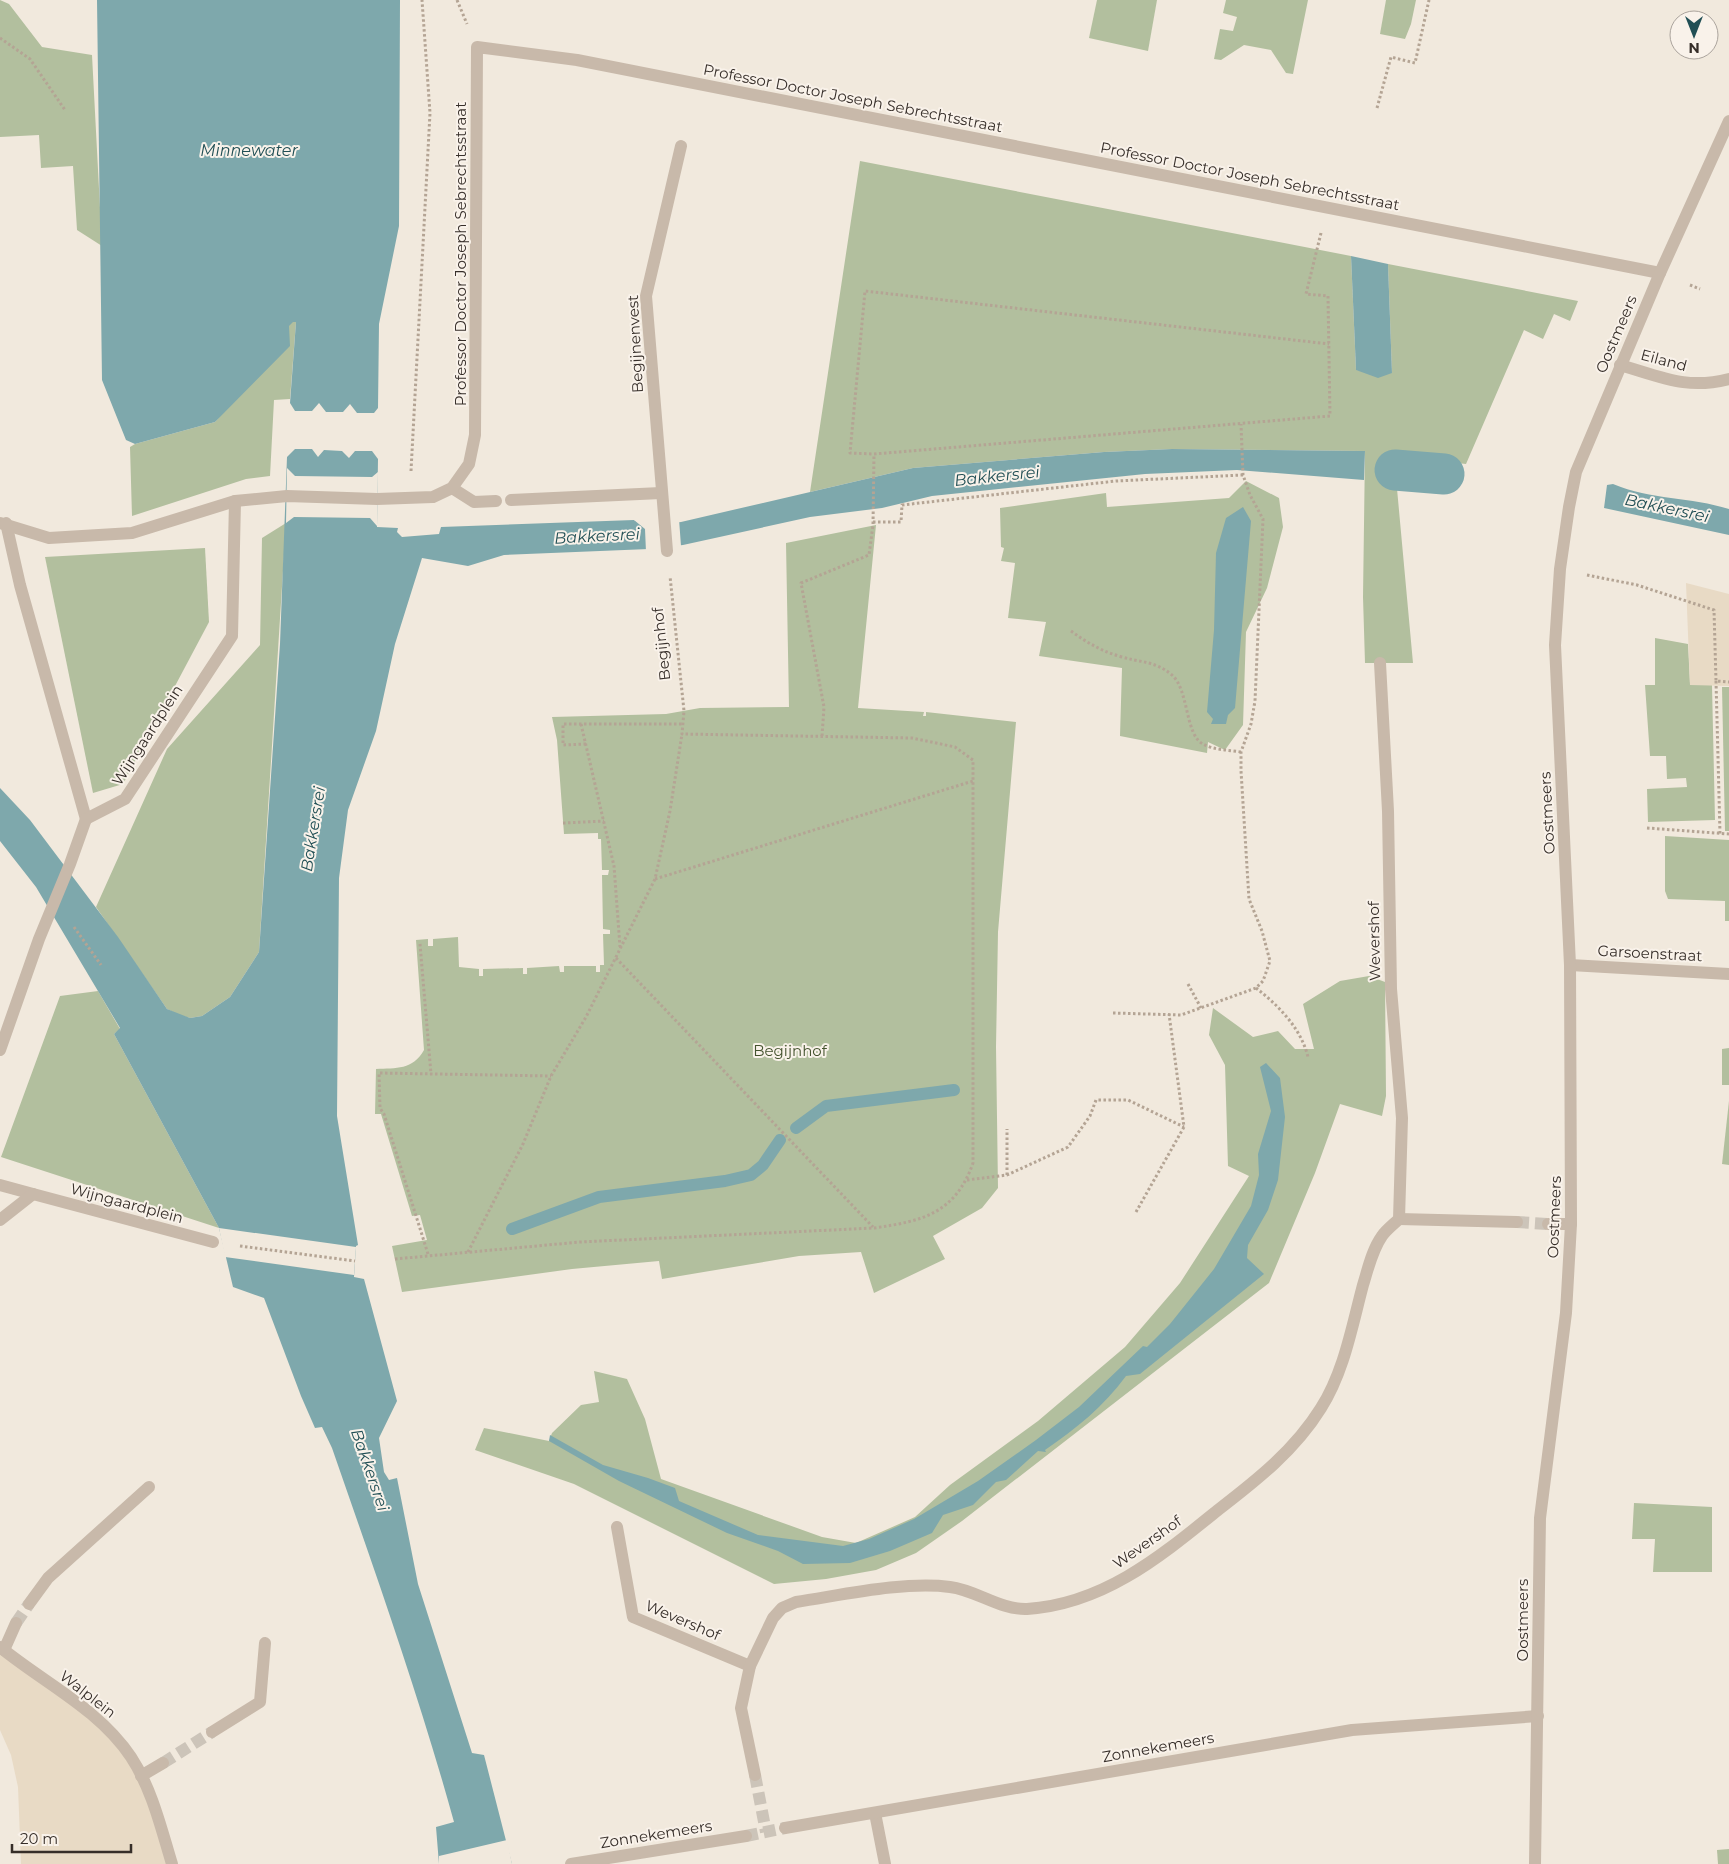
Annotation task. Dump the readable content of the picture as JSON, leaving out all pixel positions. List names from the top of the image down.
{
  "streets": {
    "street": [
      "Professor Doctor Joseph Sebrechtsstraat",
      "Oostmeers",
      "Begijnenvest",
      "Eiland",
      "Wijngaardplein",
      "Wevershof",
      "Garsoenstraat",
      "Walplein",
      "Zonnekemeers"
    ],
    "path": ["Begijnhof"]
  },
  "crossings": [
    ["Professor Doctor Joseph Sebrechtsstraat", "Oostmeers"],
    ["Oostmeers", "Eiland"],
    ["Oostmeers", "Garsoenstraat"],
    ["Oostmeers", "Zonnekemeers"],
    ["Begijnenvest", "Begijnhof"]
  ],
  "water": ["Minnewater", "Bakkersrei"],
  "parks": ["Begijnhof"],
  "scale_bar": "20 m",
  "north": "bottom"
}
